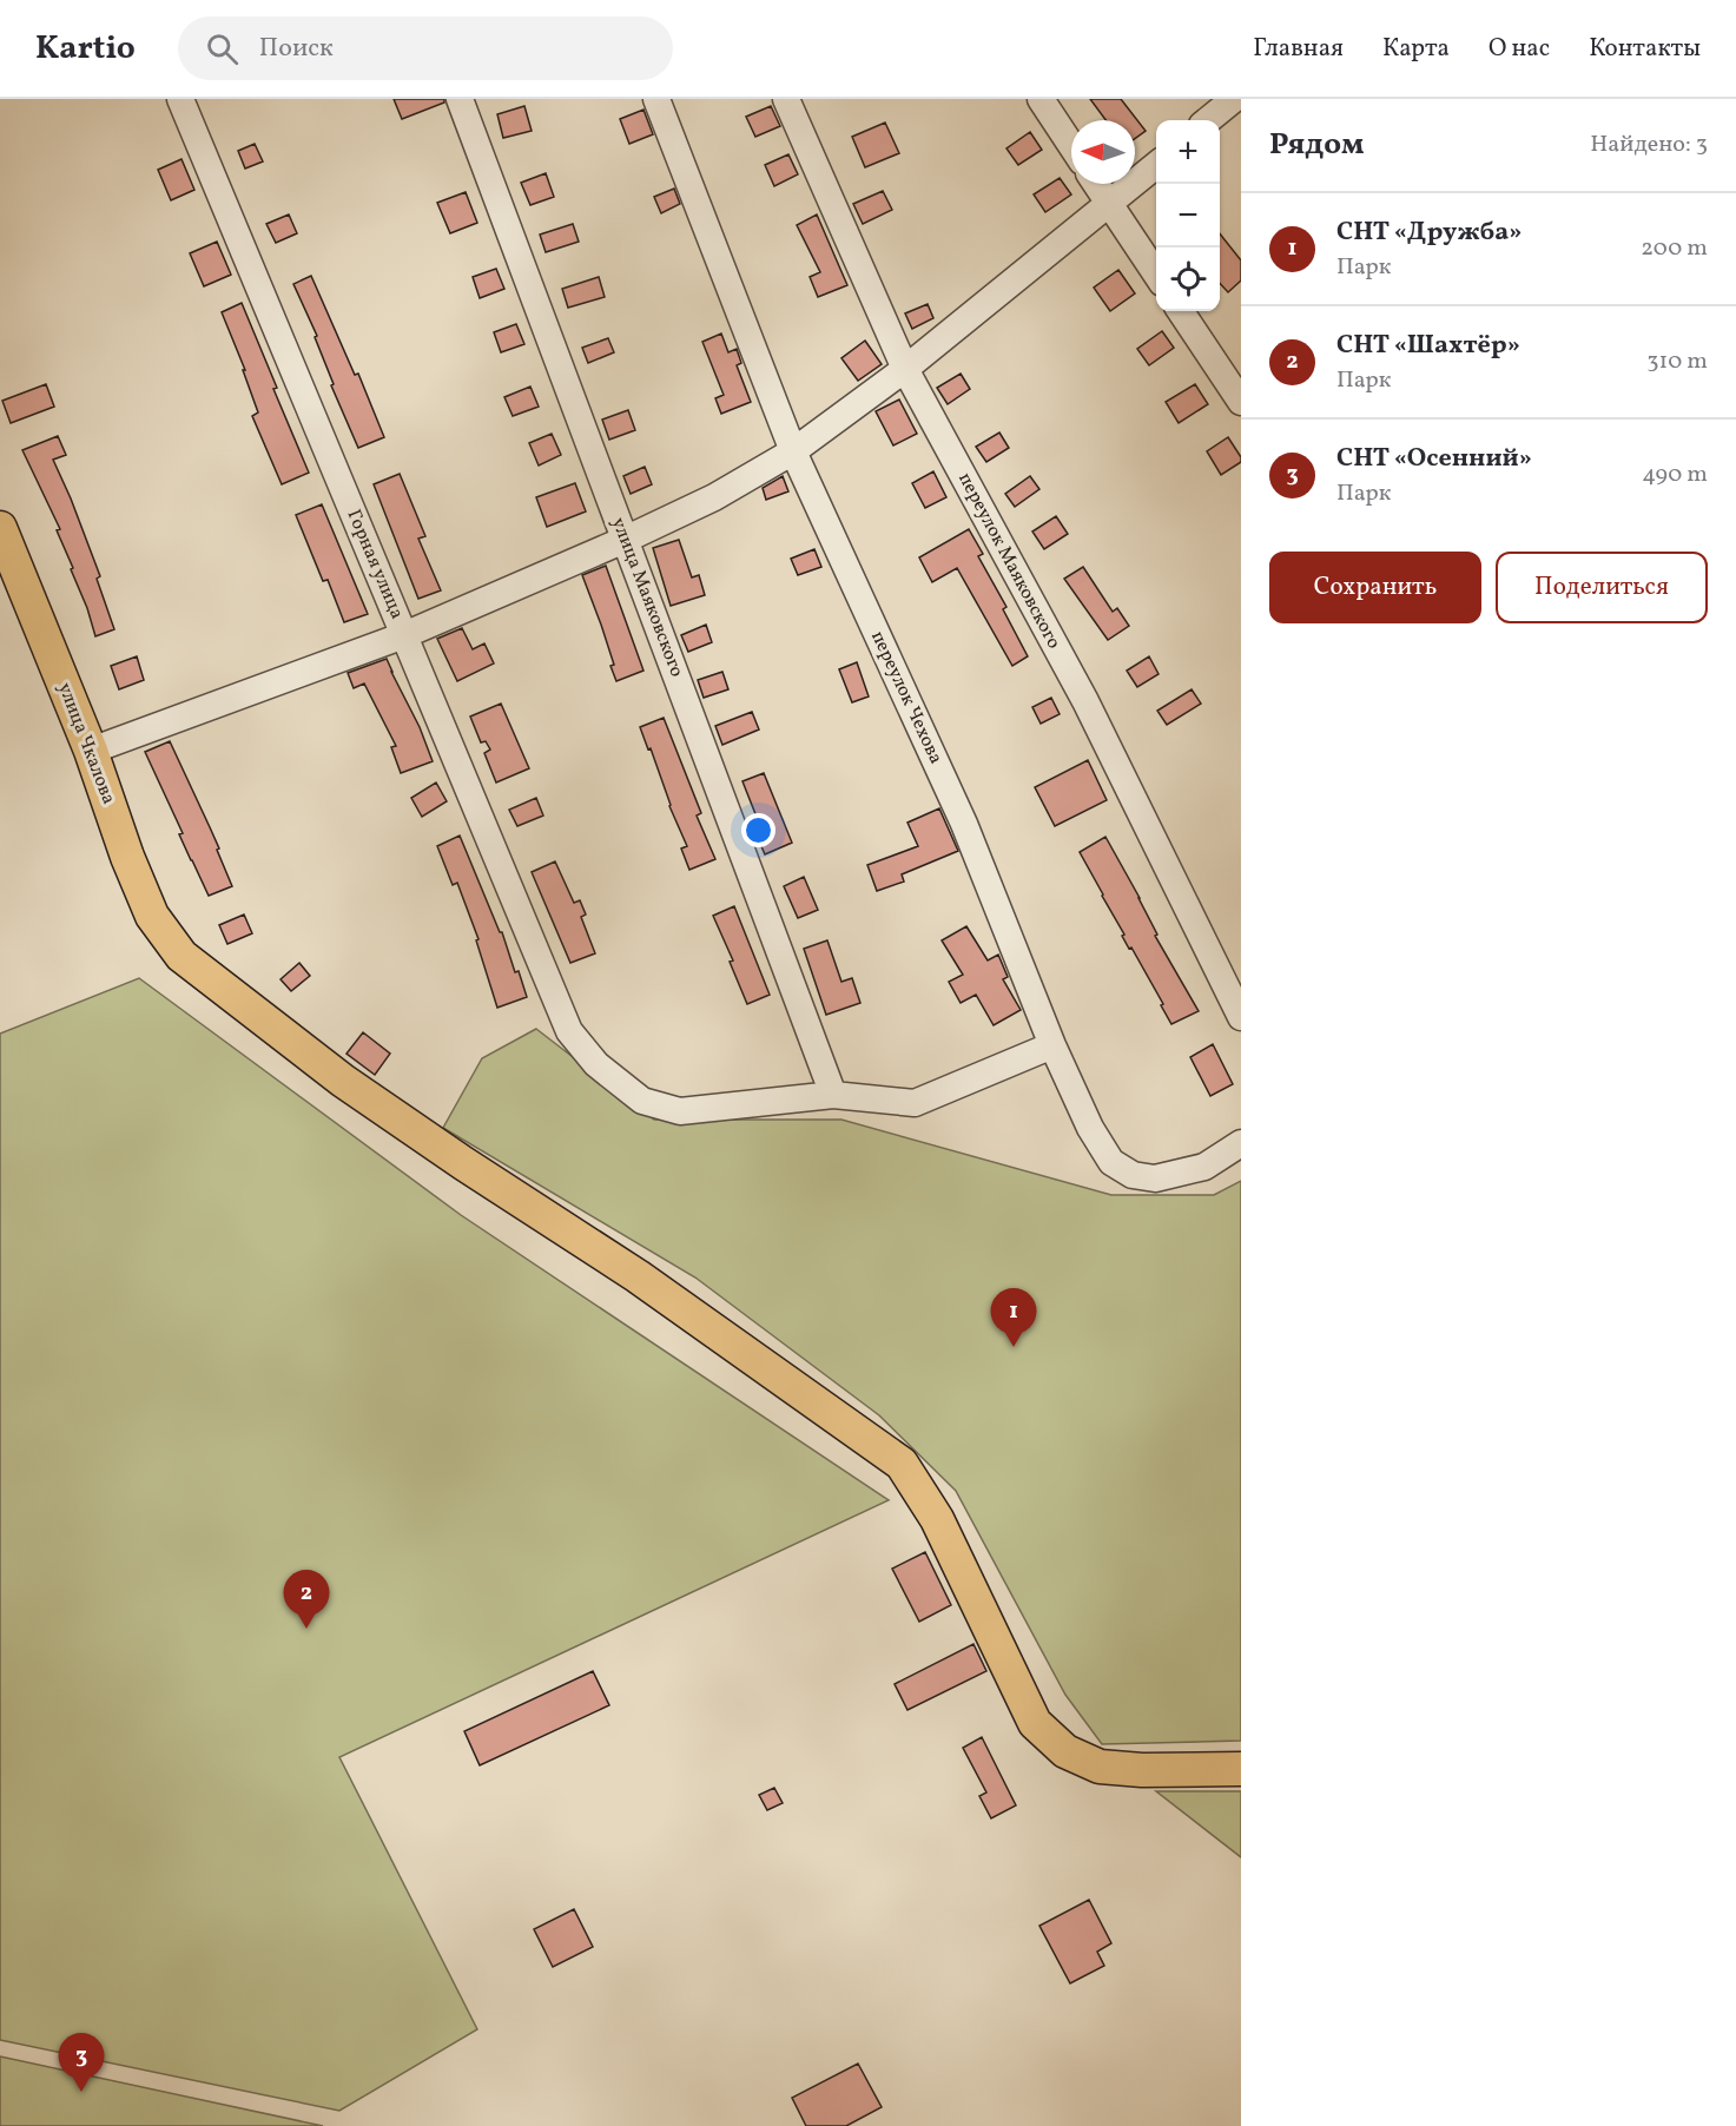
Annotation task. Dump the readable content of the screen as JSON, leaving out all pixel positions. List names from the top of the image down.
{
  "streets": {
    "main road": ["улица Чкалова"],
    "street": [
      "переулок Маяковского",
      "Горная улица",
      "улица Маяковского",
      "переулок Чехова"
    ]
  },
  "crossings": [
    ["Горная улица", "улица Маяковского"],
    ["Горная улица", "переулок Чехова"]
  ],
  "north": "left",
  "page": {
    "header": "Kartio",
    "search": "Поиск",
    "nav": [
      "Главная",
      "Карта",
      "О нас",
      "Контакты"
    ],
    "heading": ["Рядом", "Найдено: 3"],
    "map_buttons": ["+", "−"],
    "list": [
      {
        "mark": "1",
        "name": "СНТ «Дружба»",
        "note": "Парк",
        "value": "200 m"
      },
      {
        "mark": "2",
        "name": "СНТ «Шахтёр»",
        "note": "Парк",
        "value": "310 m"
      },
      {
        "mark": "3",
        "name": "СНТ «Осенний»",
        "note": "Парк",
        "value": "490 m"
      }
    ],
    "buttons": ["Сохранить", "Поделиться"],
    "pins": ["1", "2", "3"]
  }
}
